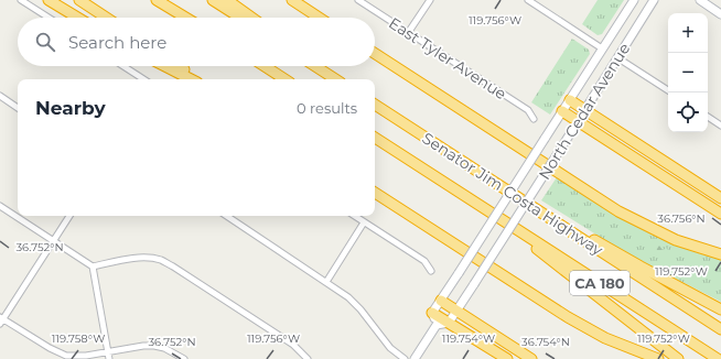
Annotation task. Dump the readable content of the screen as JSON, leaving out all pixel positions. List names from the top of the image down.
{
  "streets": {
    "highway": ["Senator Jim Costa Highway", "CA 180"],
    "main road": ["North Cedar Avenue"],
    "street": ["East Tyler Avenue"]
  },
  "page": {
    "map_buttons": ["+", "−"],
    "search": "Search here",
    "heading": ["Nearby", "0 results"]
  },
  "coordinates": [
    "119.756°W",
    "36.756°N",
    "36.752°N",
    "119.752°W",
    "119.758°W",
    "119.754°W",
    "36.754°N"
  ]
}
